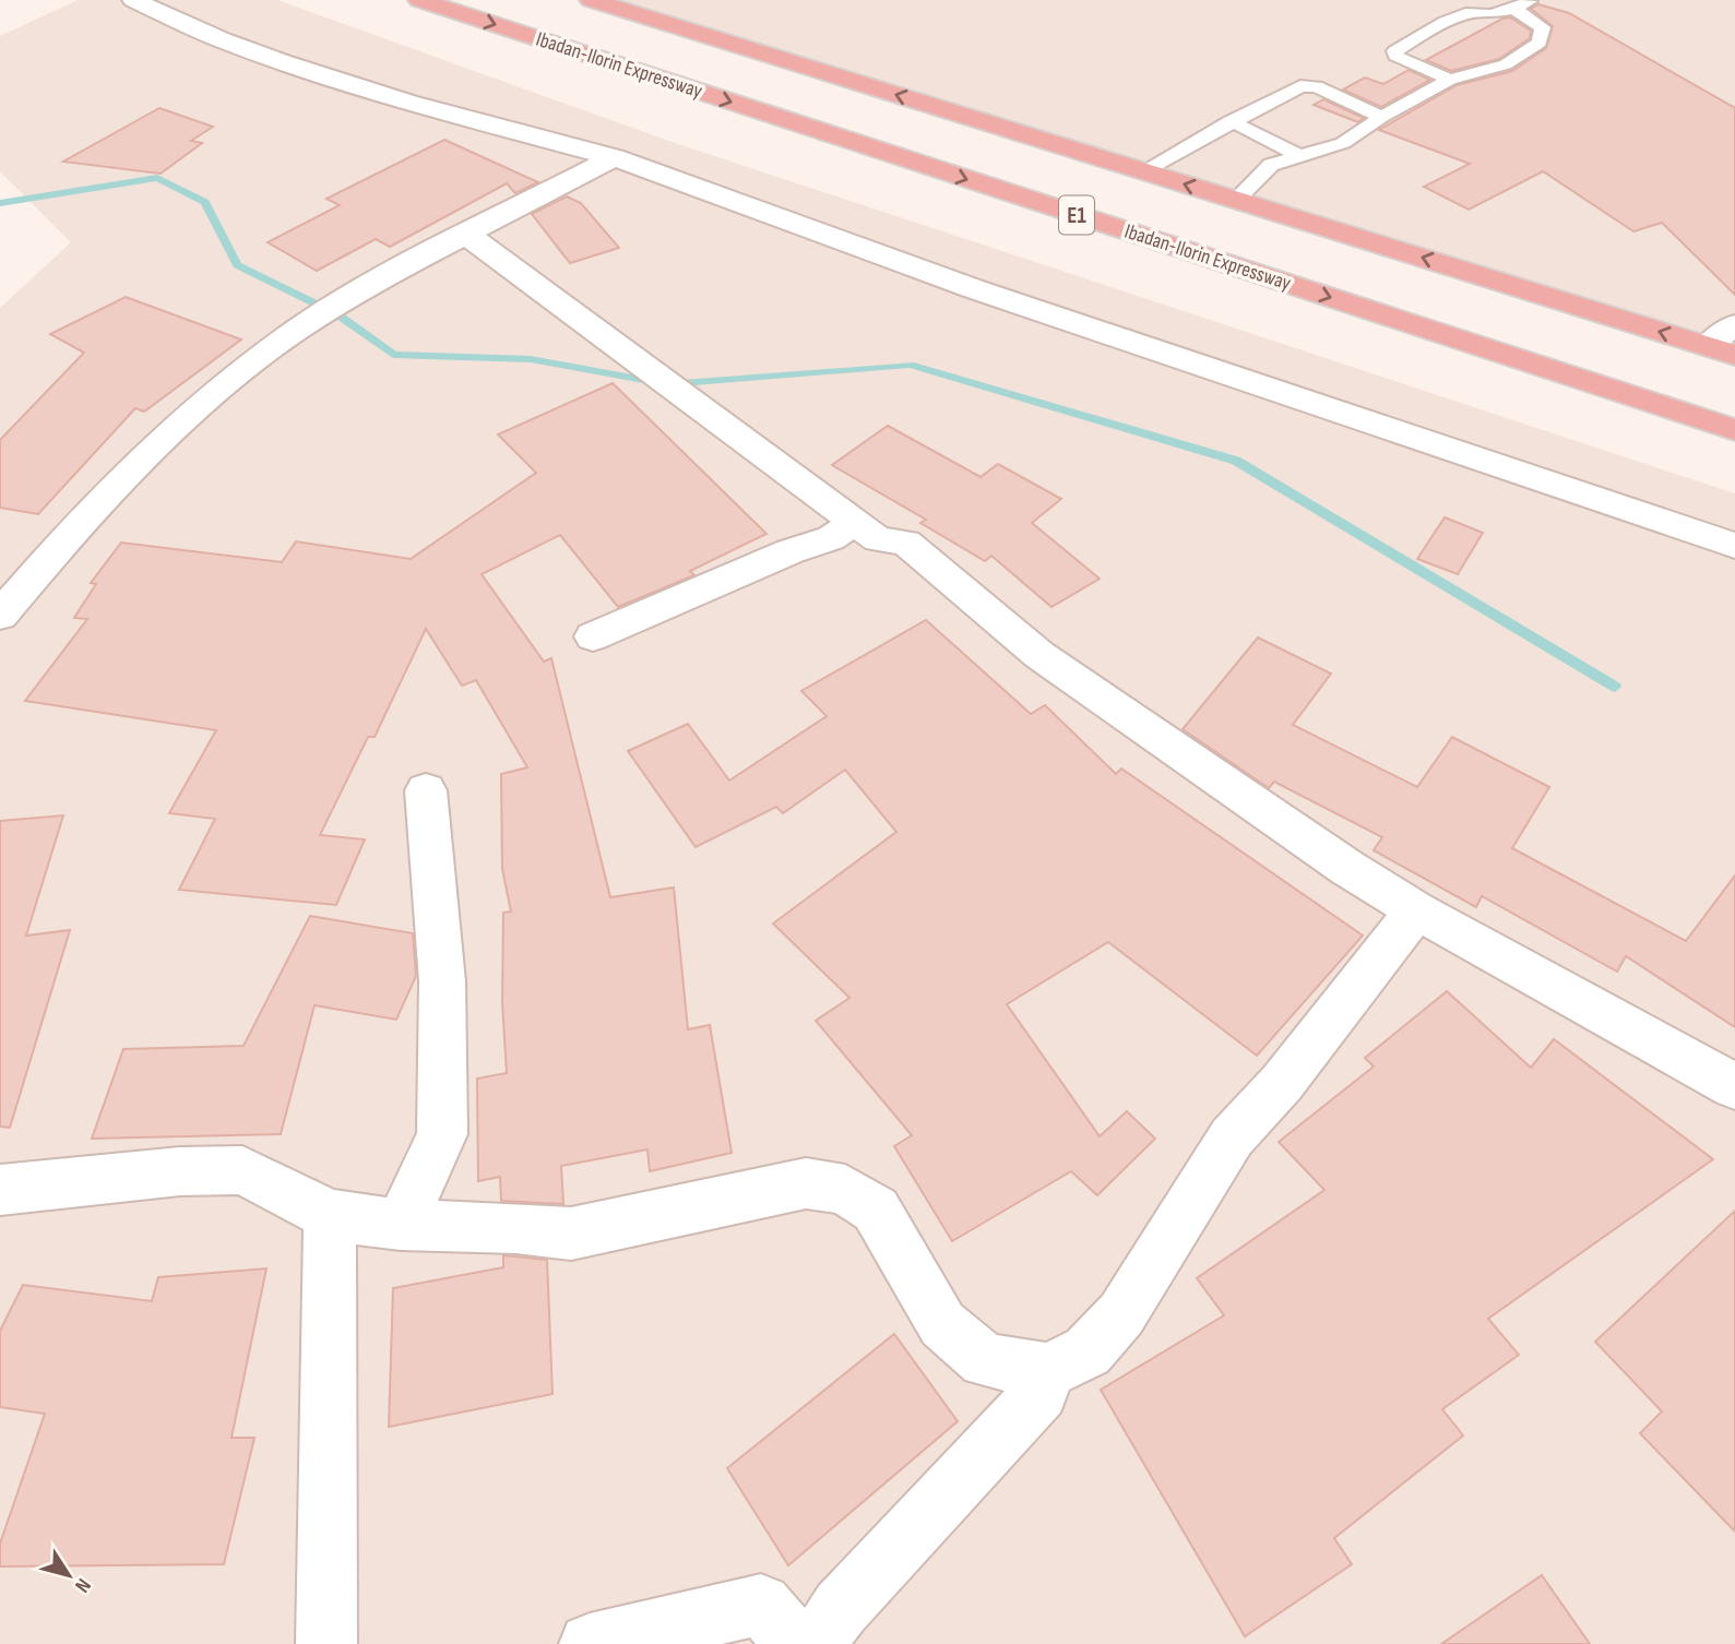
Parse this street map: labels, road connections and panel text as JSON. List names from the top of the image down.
{
  "streets": {
    "highway": ["Ibadan-Ilorin Expressway", "E1"]
  },
  "north": "bottom right"
}
